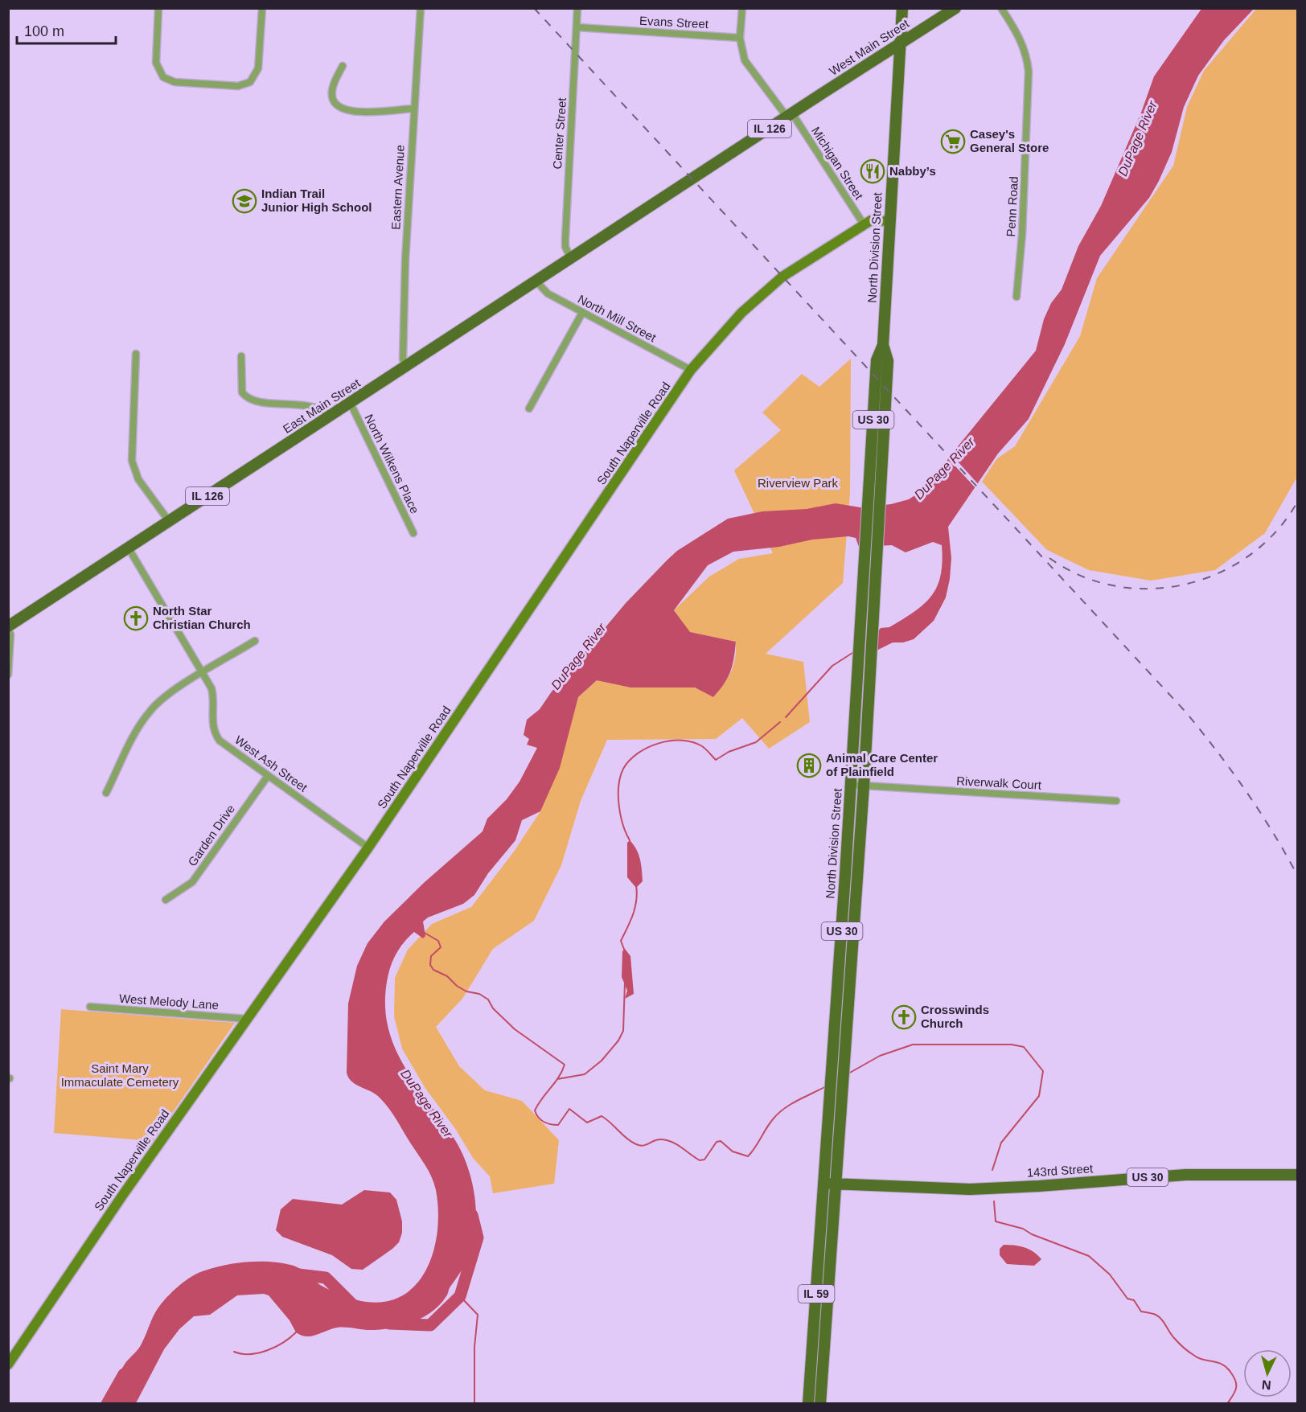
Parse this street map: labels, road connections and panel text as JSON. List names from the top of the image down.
{
  "streets": {
    "main road": [
      "West Main Street",
      "IL 126",
      "North Division Street",
      "East Main Street",
      "US 30",
      "South Naperville Road",
      "143rd Street",
      "IL 59"
    ],
    "street": [
      "Evans Street",
      "Center Street",
      "Michigan Street",
      "Eastern Avenue",
      "Penn Road",
      "North Mill Street",
      "North Wilkens Place",
      "West Ash Street",
      "Riverwalk Court",
      "Garden Drive",
      "West Melody Lane"
    ]
  },
  "crossings": [
    ["Evans Street", "Center Street"],
    ["Evans Street", "Michigan Street"],
    ["West Main Street", "Michigan Street"],
    ["West Main Street", "North Division Street"],
    ["West Main Street", "East Main Street"],
    ["Center Street", "East Main Street"],
    ["Michigan Street", "East Main Street"],
    ["Michigan Street", "South Naperville Road"],
    ["Eastern Avenue", "East Main Street"],
    ["North Division Street", "South Naperville Road"],
    ["North Division Street", "Riverwalk Court"],
    ["North Division Street", "143rd Street"],
    ["North Mill Street", "East Main Street"],
    ["North Mill Street", "South Naperville Road"],
    ["East Main Street", "North Wilkens Place"],
    ["East Main Street", "West Ash Street"],
    ["South Naperville Road", "West Ash Street"],
    ["South Naperville Road", "West Melody Lane"],
    ["West Ash Street", "Garden Drive"]
  ],
  "water": ["DuPage River"],
  "parks": ["Riverview Park", "Saint Mary Immaculate Cemetery"],
  "places": {
    "supermarket": ["Casey's General Store"],
    "restaurant": ["Nabby’s"],
    "school or university": ["Indian Trail Junior High School"],
    "church": ["North Star Christian Church", "Crosswinds Church"],
    "building": ["Animal Care Center of Plainfield"]
  },
  "scale_bar": "100 m",
  "north": "bottom"
}
